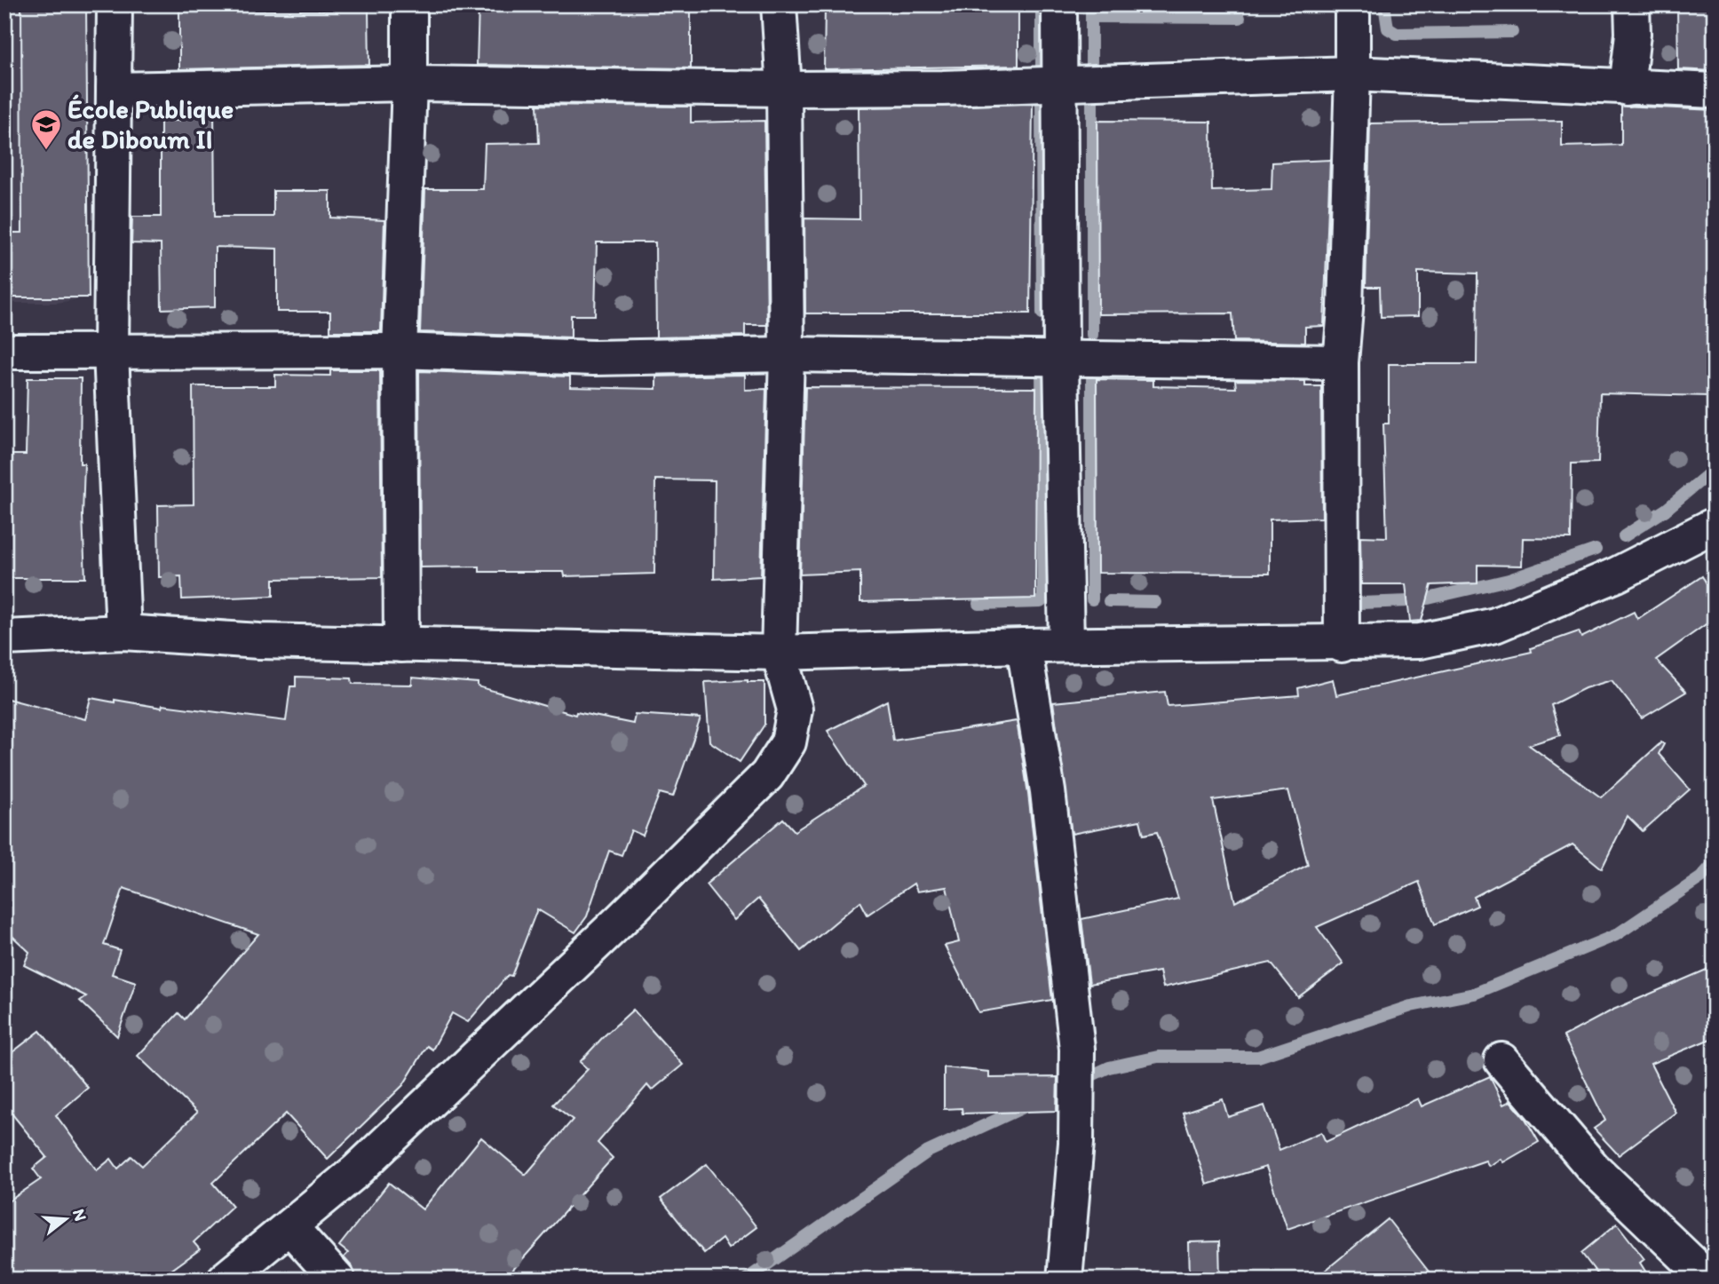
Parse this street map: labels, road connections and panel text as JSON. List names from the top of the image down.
{
  "places": {
    "school or university": ["École Publique de Diboum II"]
  },
  "north": "right"
}
